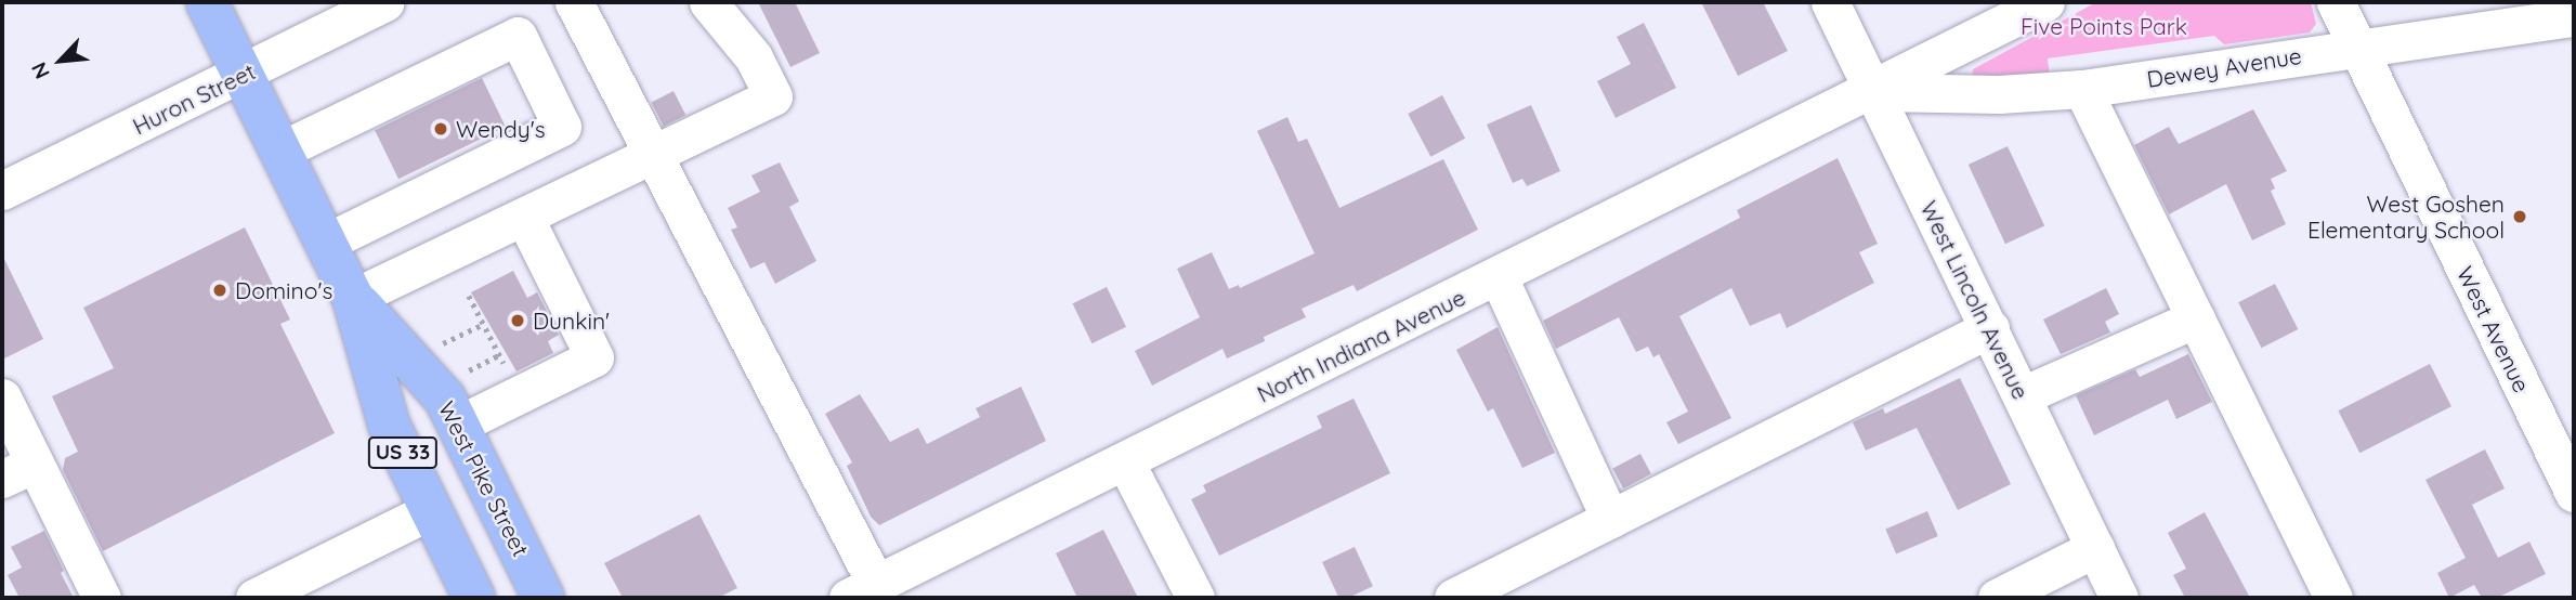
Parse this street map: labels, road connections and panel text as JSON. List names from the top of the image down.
{
  "streets": {
    "highway": ["US 33", "West Pike Street"],
    "street": [
      "Dewey Avenue",
      "Huron Street",
      "West Lincoln Avenue",
      "West Avenue",
      "North Indiana Avenue"
    ]
  },
  "crossings": [
    ["Dewey Avenue", "West Lincoln Avenue"],
    ["Dewey Avenue", "West Avenue"],
    ["Dewey Avenue", "North Indiana Avenue"],
    ["Huron Street", "West Pike Street"],
    ["West Lincoln Avenue", "North Indiana Avenue"]
  ],
  "parks": ["Five Points Park"],
  "places": [
    "Wendy's",
    "West Goshen Elementary School",
    "Domino's",
    "Dunkin'"
  ],
  "north": "bottom left"
}
